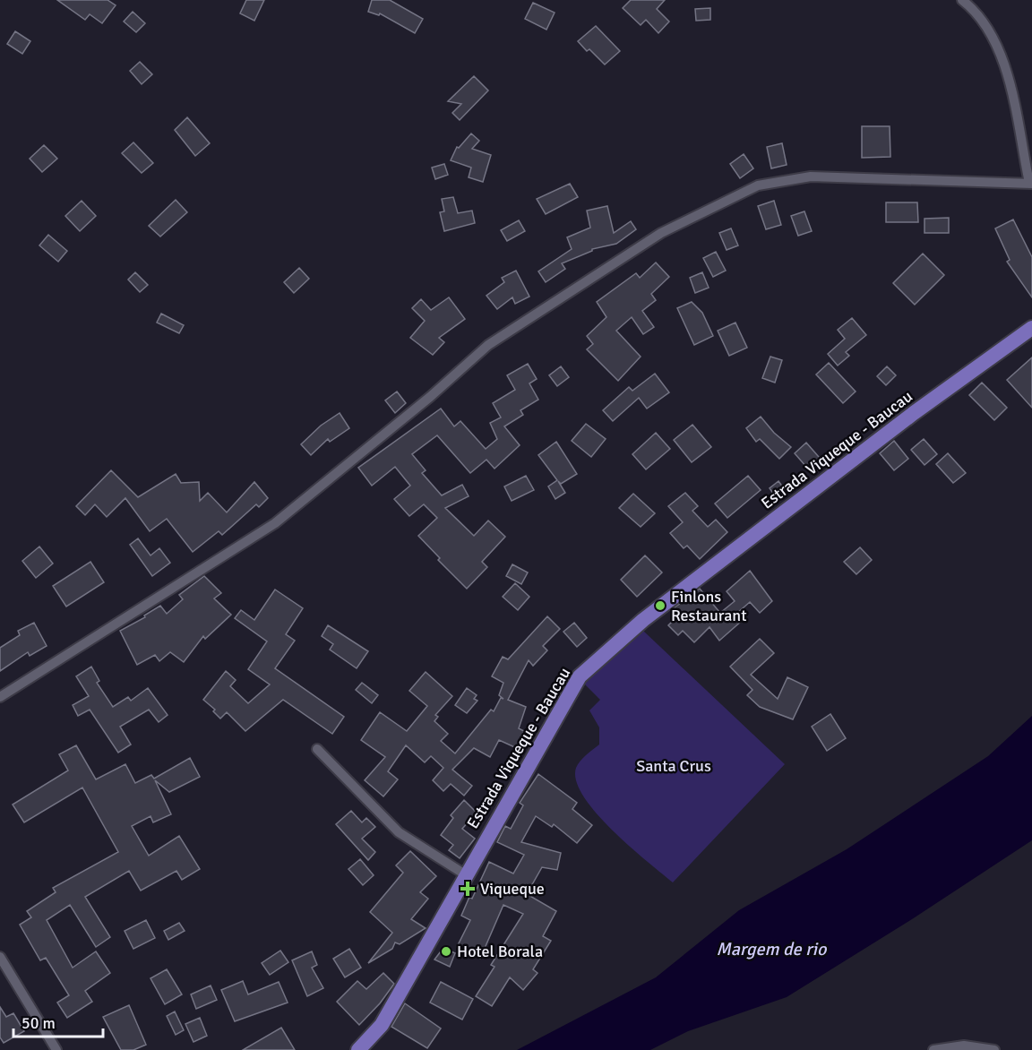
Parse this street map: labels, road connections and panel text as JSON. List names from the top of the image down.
{
  "streets": {
    "main road": ["Estrada Viqueque - Baucau"]
  },
  "water": ["Margem de rio"],
  "parks": ["Santa Crus"],
  "places": {
    "other": ["Finlons Restaurant", "Hotel Borala"],
    "health": ["Viqueque"]
  },
  "scale_bar": "50 m"
}
